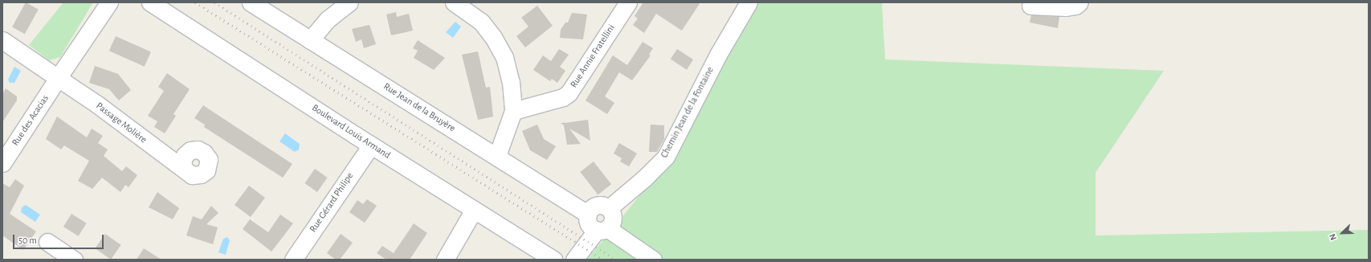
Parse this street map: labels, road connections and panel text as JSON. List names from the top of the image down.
{
  "streets": {
    "street": [
      "Rue Annie Fratellini",
      "Rue Jean de la Bruyère",
      "Chemin Jean de la Fontaine",
      "Rue des Acacias",
      "Passage Molière",
      "Boulevard Louis Armand",
      "Rue Gérard Philipe"
    ]
  },
  "crossings": [
    ["Rue Jean de la Bruyère", "Chemin Jean de la Fontaine"],
    ["Rue des Acacias", "Passage Molière"],
    ["Boulevard Louis Armand", "Rue Gérard Philipe"]
  ],
  "scale_bar": "50 m",
  "north": "bottom left"
}
